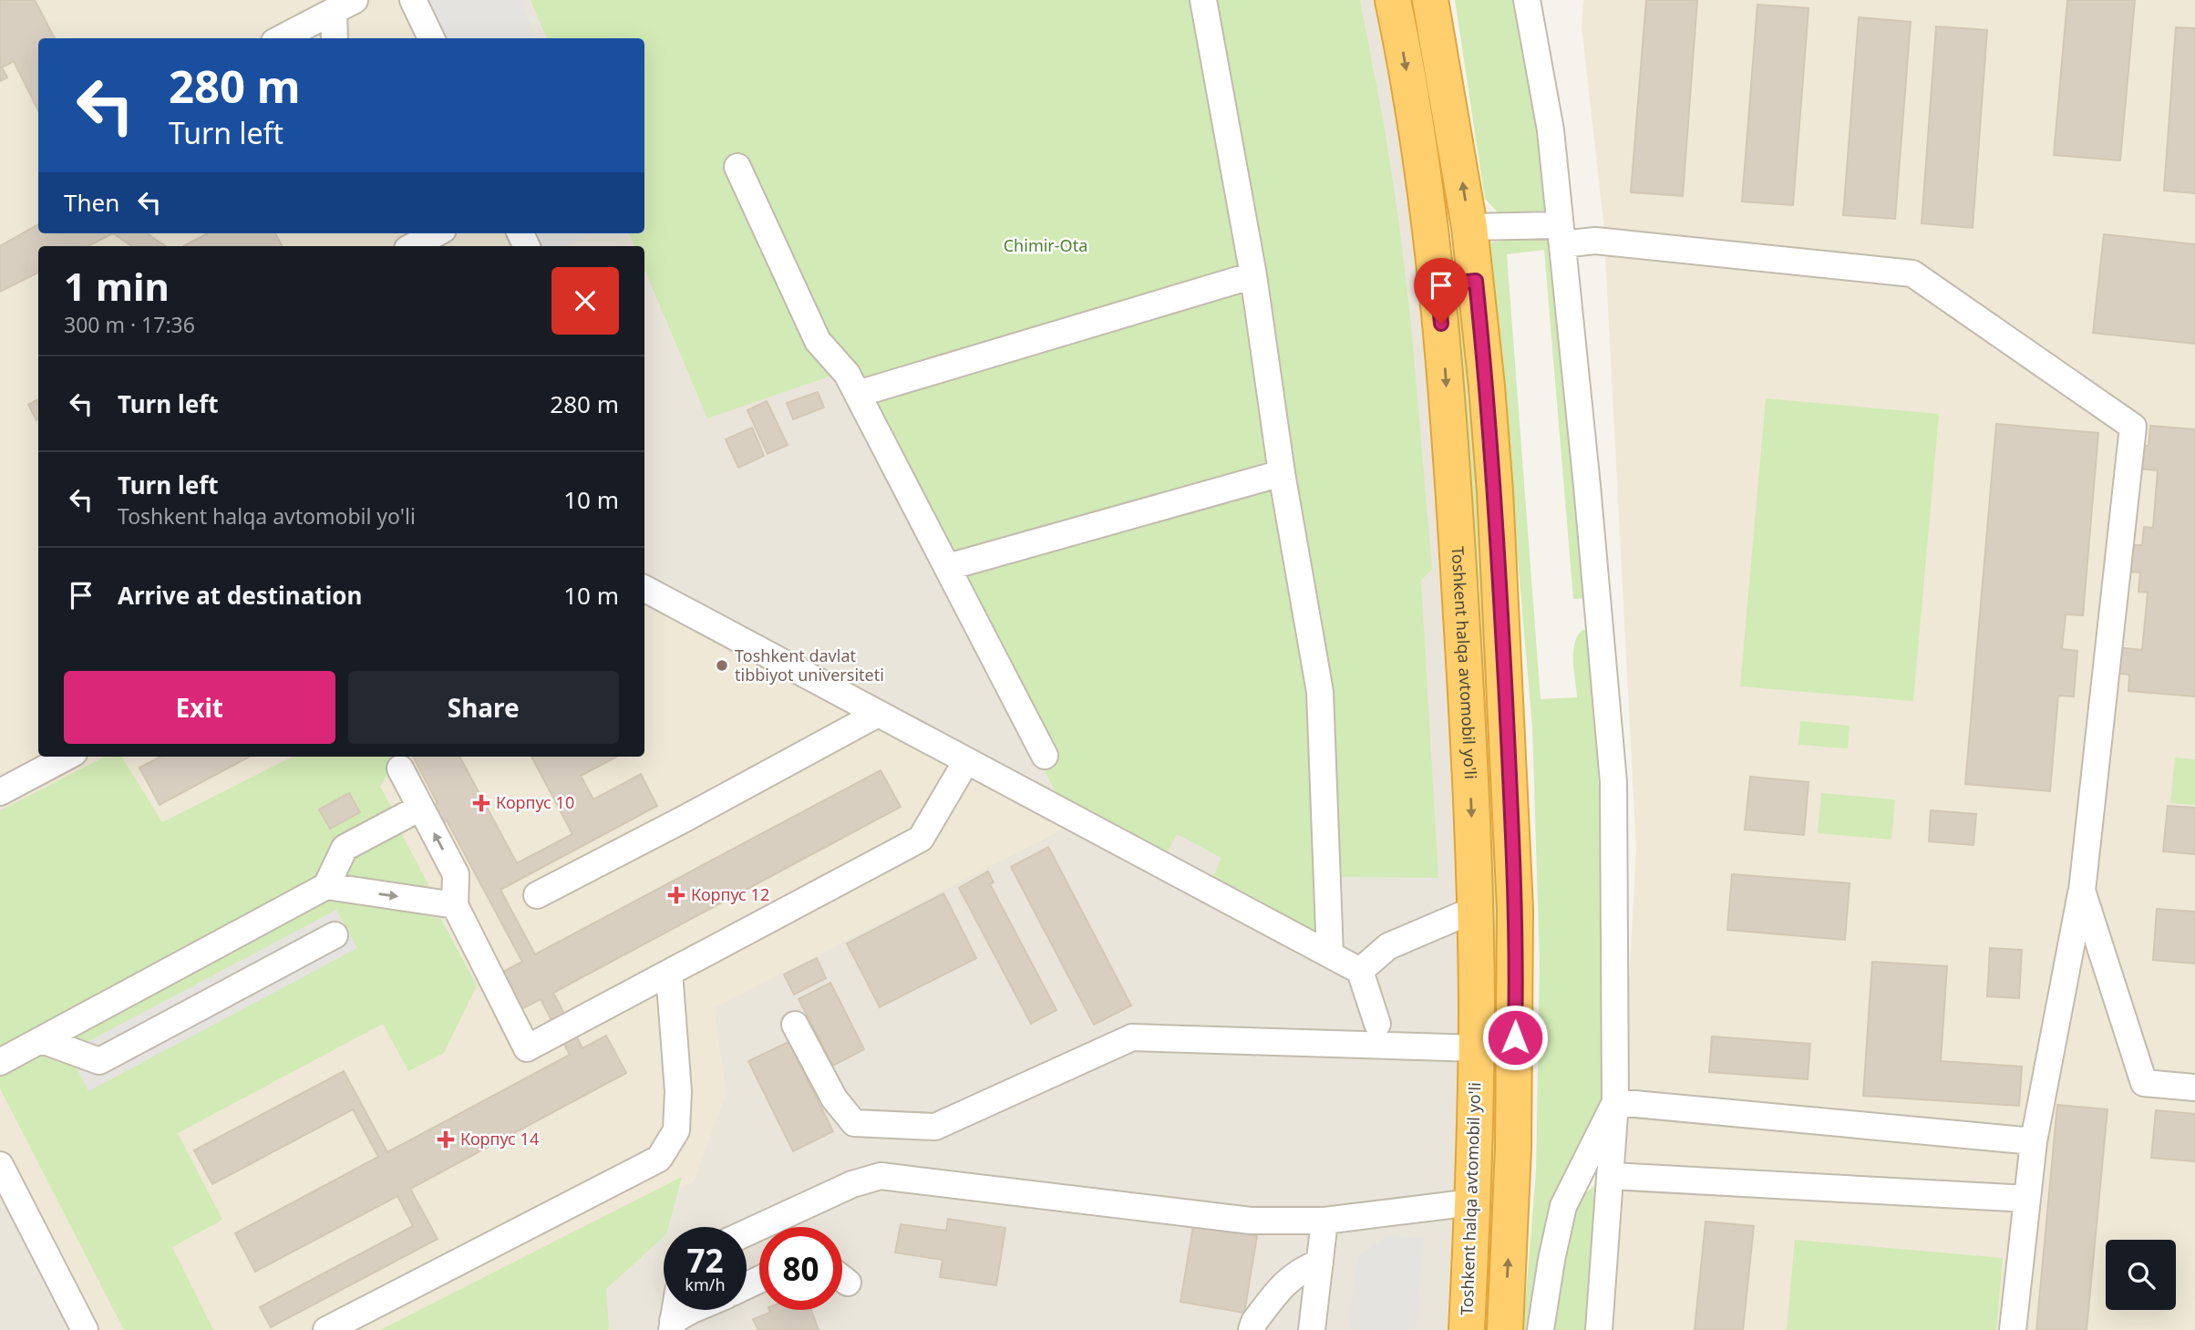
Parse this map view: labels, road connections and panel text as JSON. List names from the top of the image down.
{
  "streets": {
    "highway": ["Toshkent halqa avtomobil yo'li"]
  },
  "parks": ["Chimir-Ota"],
  "places": {
    "other": ["Toshkent davlat tibbiyot universiteti"],
    "health": ["Корпус 10", "Корпус 12", "Корпус 14"]
  },
  "page": {
    "turn": ["280 m", "Turn left"],
    "then": "Then",
    "heading": ["1 min", "300 m · 17:36"],
    "list": [
      {
        "name": "Turn left",
        "value": "280 m"
      },
      {
        "name": "Turn left",
        "note": "Toshkent halqa avtomobil yo'li",
        "value": "10 m"
      },
      {
        "name": "Arrive at destination",
        "value": "10 m"
      }
    ],
    "buttons": ["Exit", "Share"],
    "speed": "72 km/h",
    "limit": "80"
  }
}
